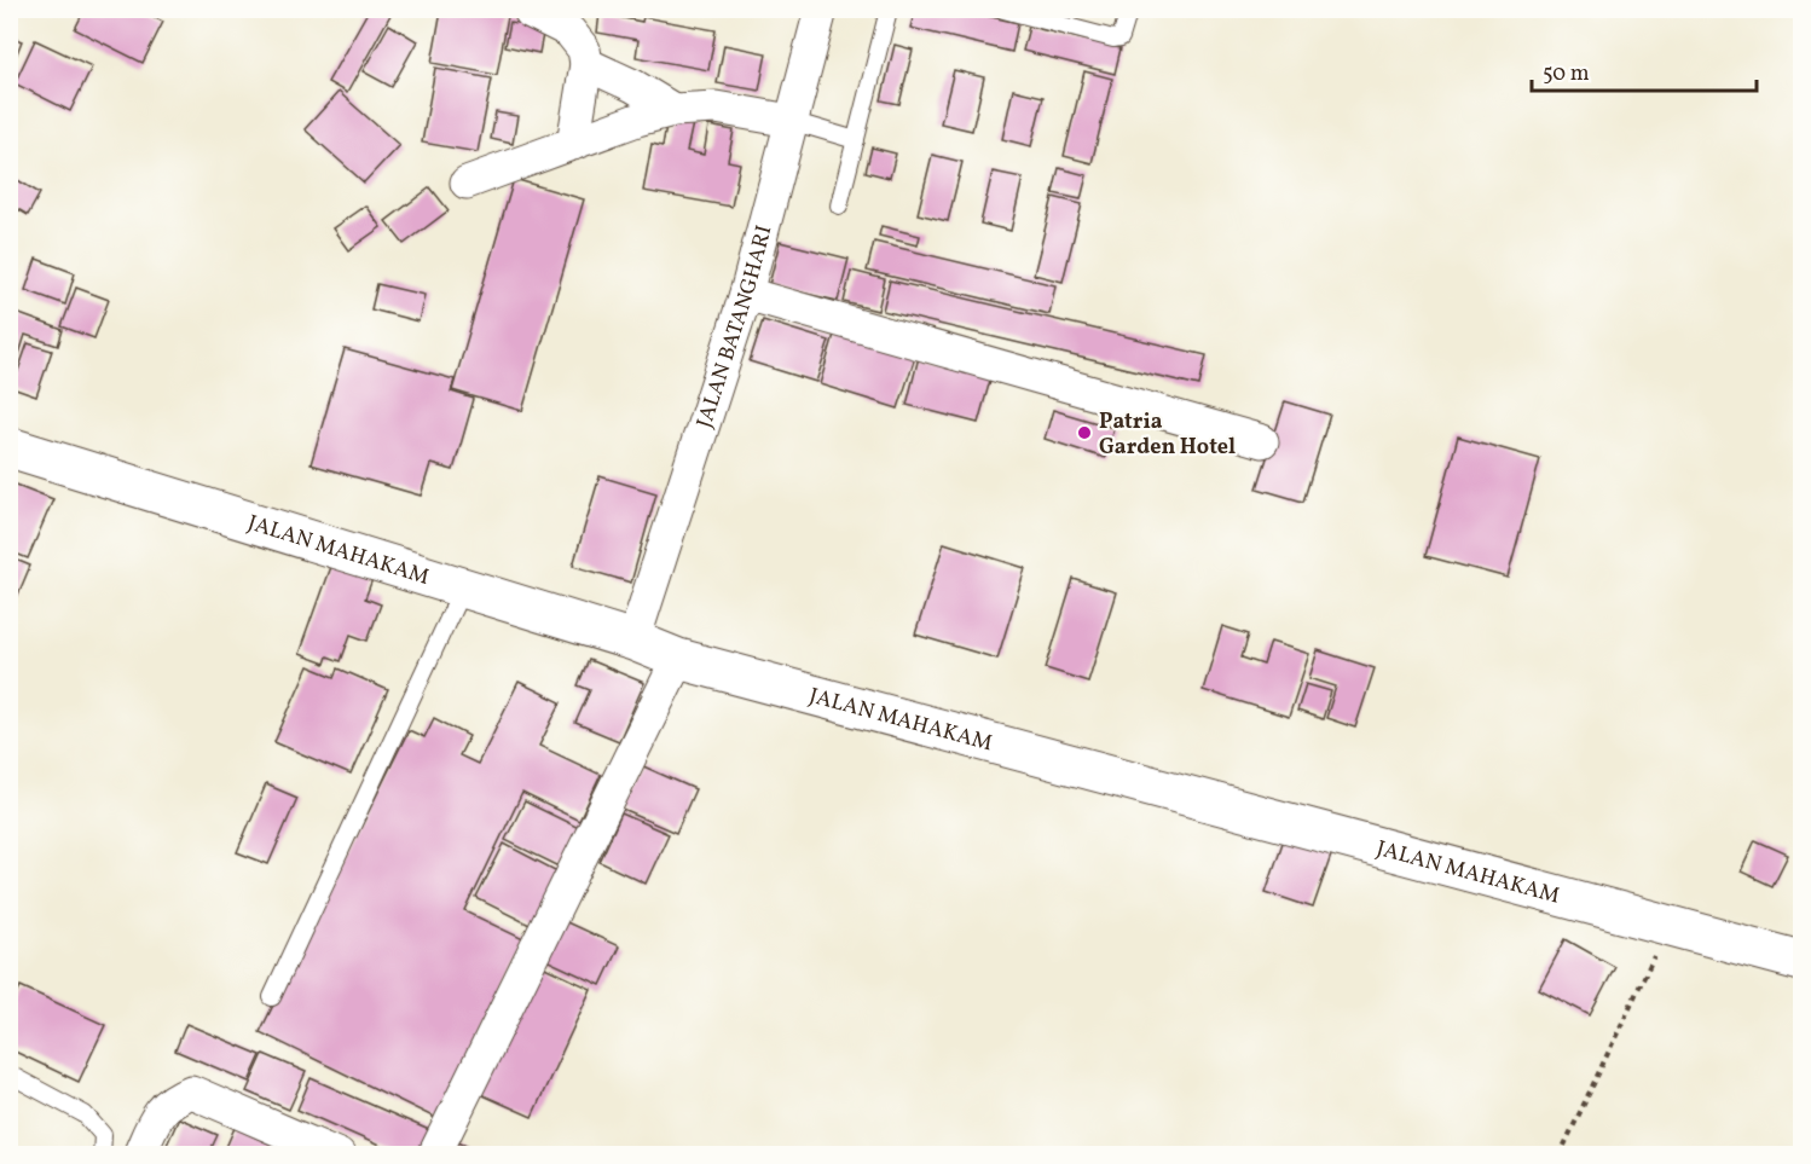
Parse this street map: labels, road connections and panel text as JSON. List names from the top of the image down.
{
  "streets": {
    "main road": ["JALAN MAHAKAM"],
    "street": ["JALAN BATANGHARI"]
  },
  "crossings": [
    ["JALAN BATANGHARI", "JALAN MAHAKAM"]
  ],
  "places": ["Patria Garden Hotel"],
  "scale_bar": "50 m"
}
